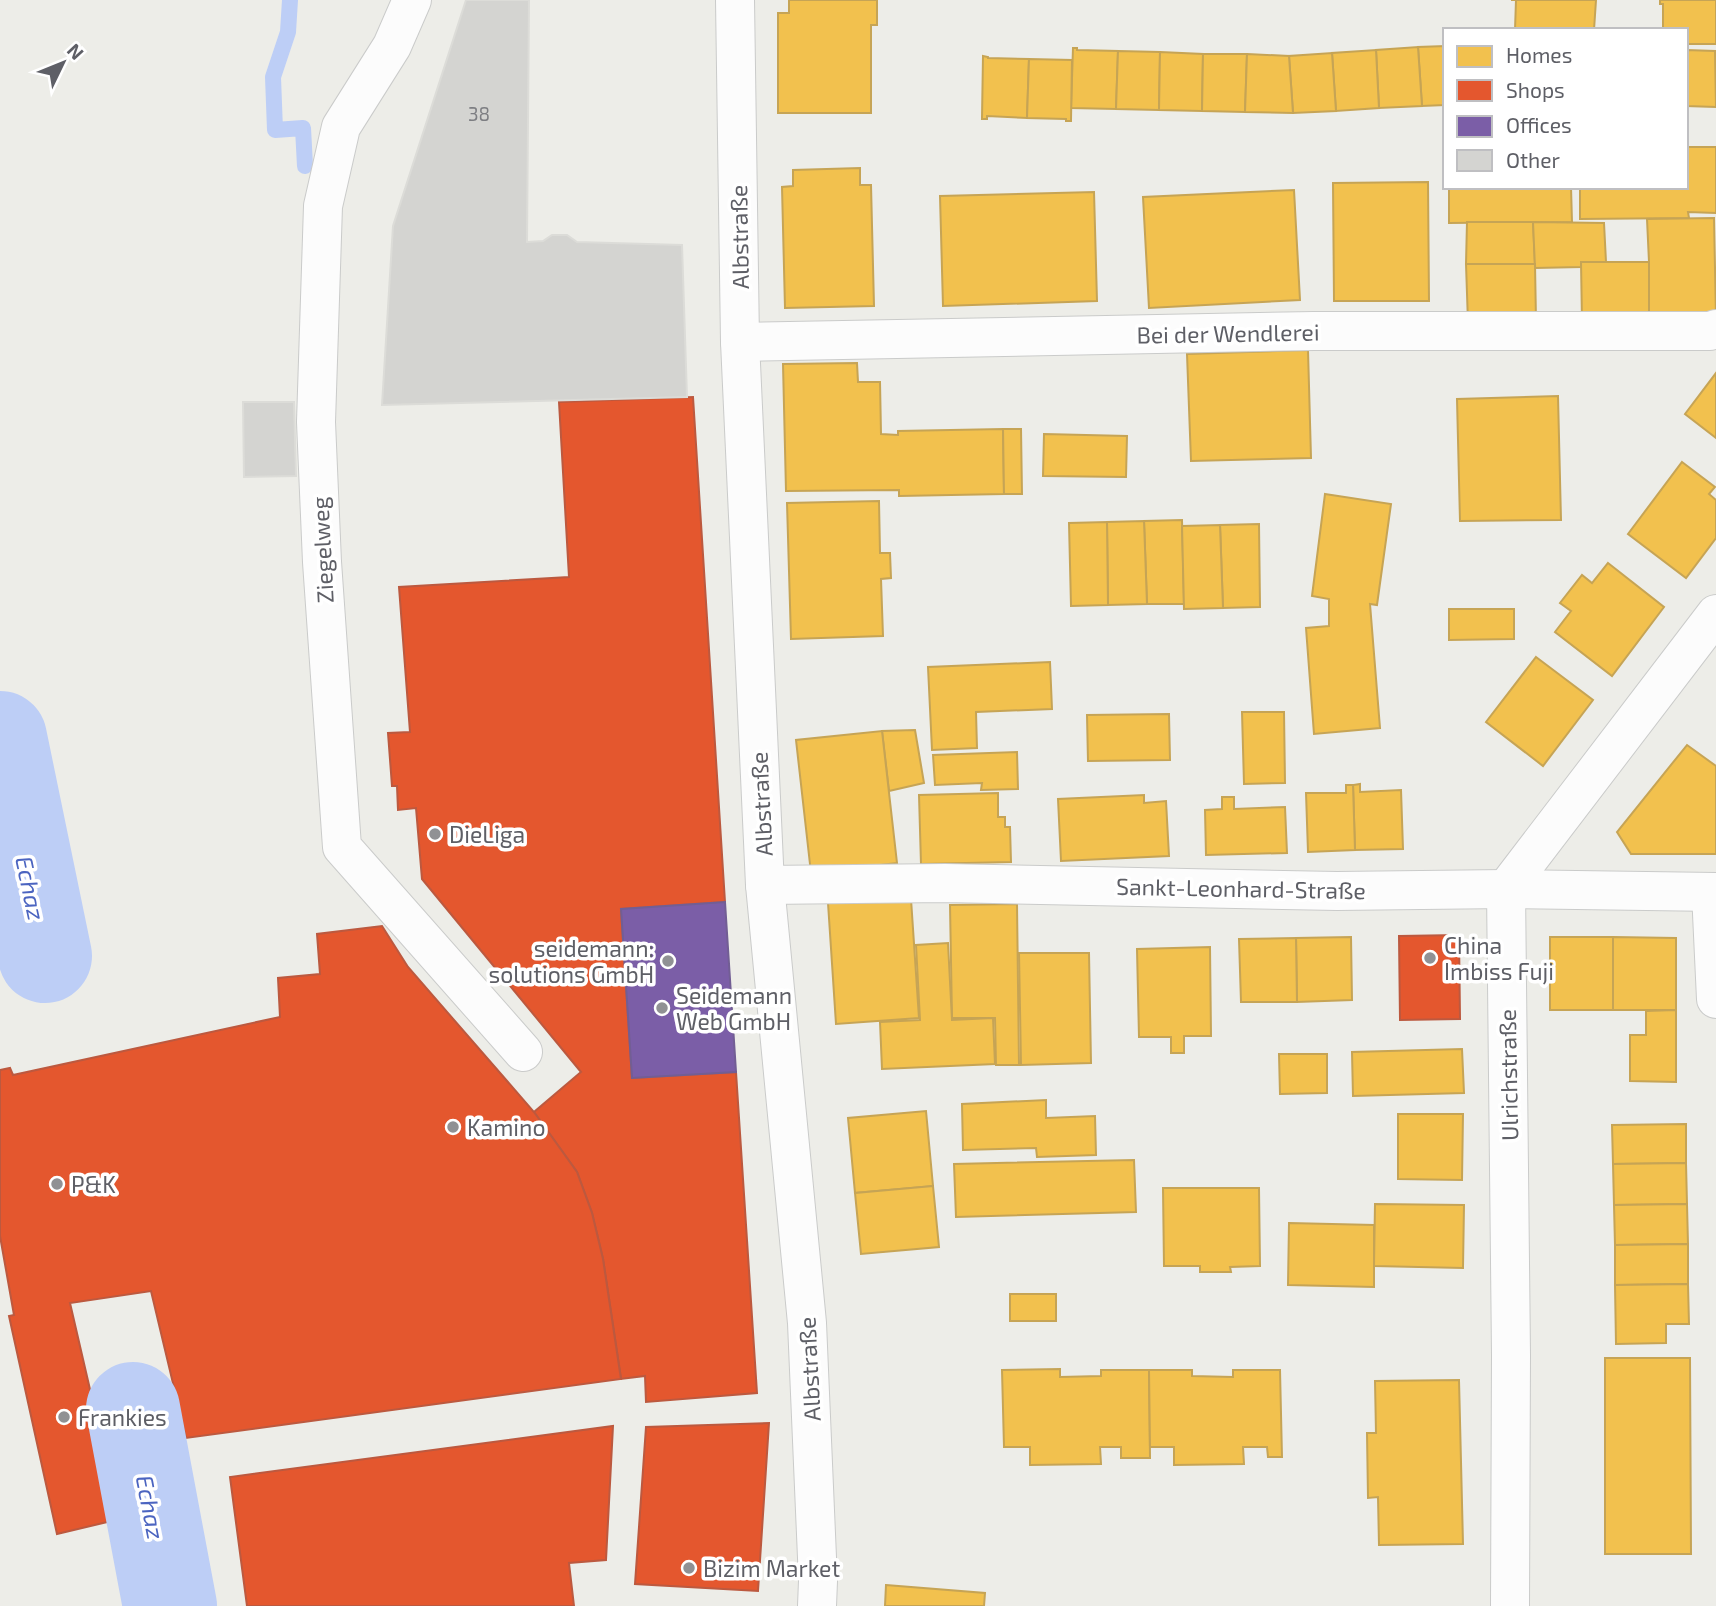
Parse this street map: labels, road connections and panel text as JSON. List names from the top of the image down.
{
  "streets": {
    "street": [
      "Albstraße",
      "Bei der Wendlerei",
      "Ziegelweg",
      "Sankt-Leonhard-Straße",
      "Ulrichstraße"
    ]
  },
  "crossings": [
    ["Albstraße", "Bei der Wendlerei"],
    ["Albstraße", "Sankt-Leonhard-Straße"],
    ["Sankt-Leonhard-Straße", "Ulrichstraße"]
  ],
  "water": ["Echaz"],
  "places": [
    "DieLiga",
    "China Imbiss Fuji",
    "seidemann: solutions GmbH",
    "Seidemann Web GmbH",
    "Kamino",
    "P&K",
    "Frankies",
    "Bizim Market"
  ],
  "house_numbers": ["38"],
  "legend": [
    "Homes",
    "Shops",
    "Offices",
    "Other"
  ],
  "north": "top right"
}
